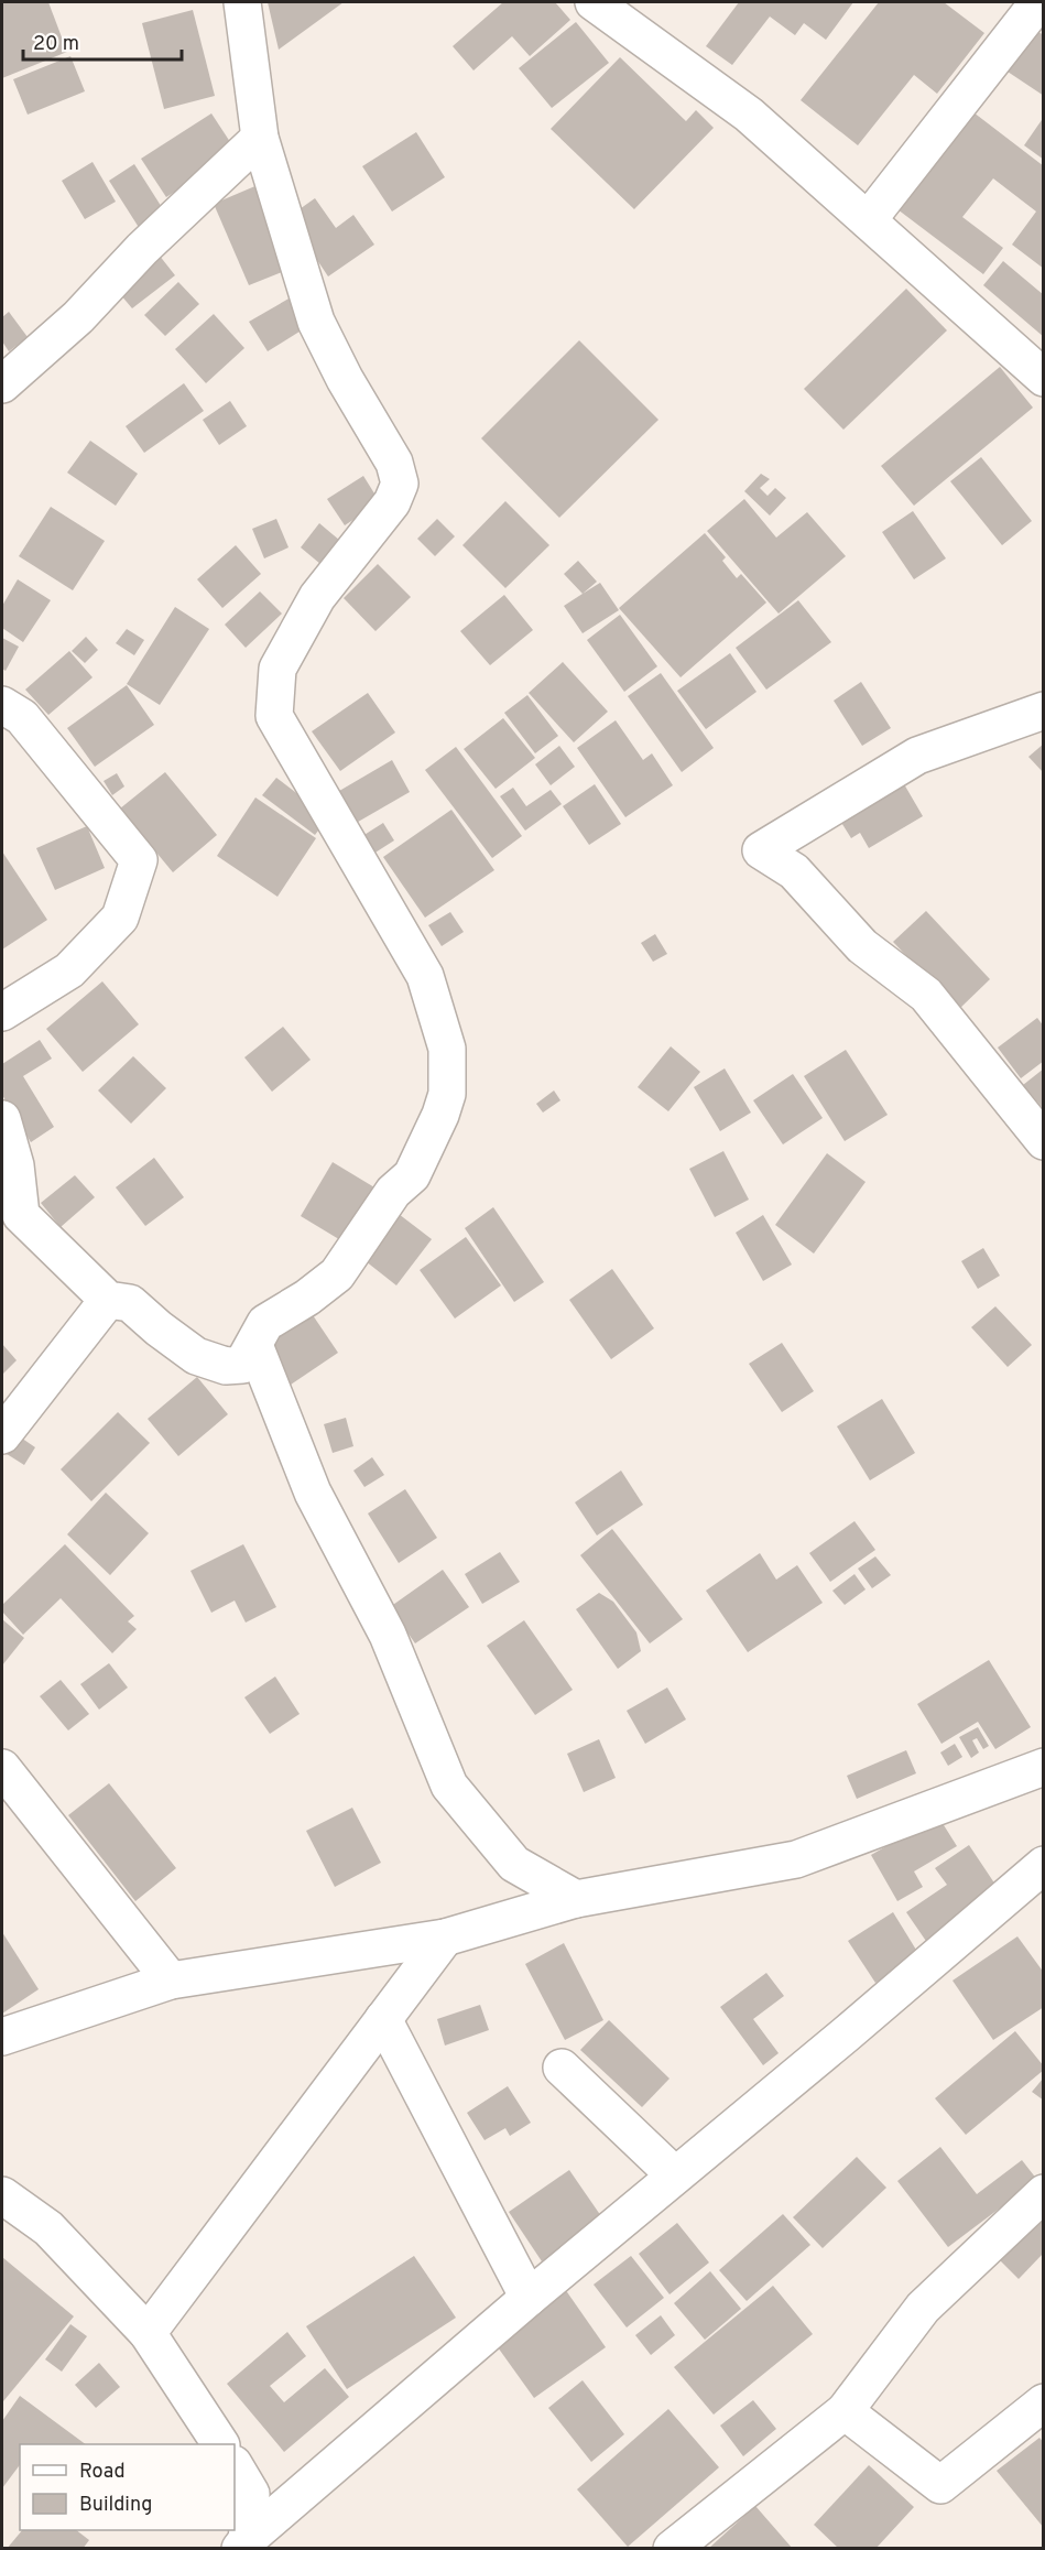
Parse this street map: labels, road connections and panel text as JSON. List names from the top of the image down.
{
  "legend": ["Road", "Building"],
  "scale_bar": "20 m"
}
